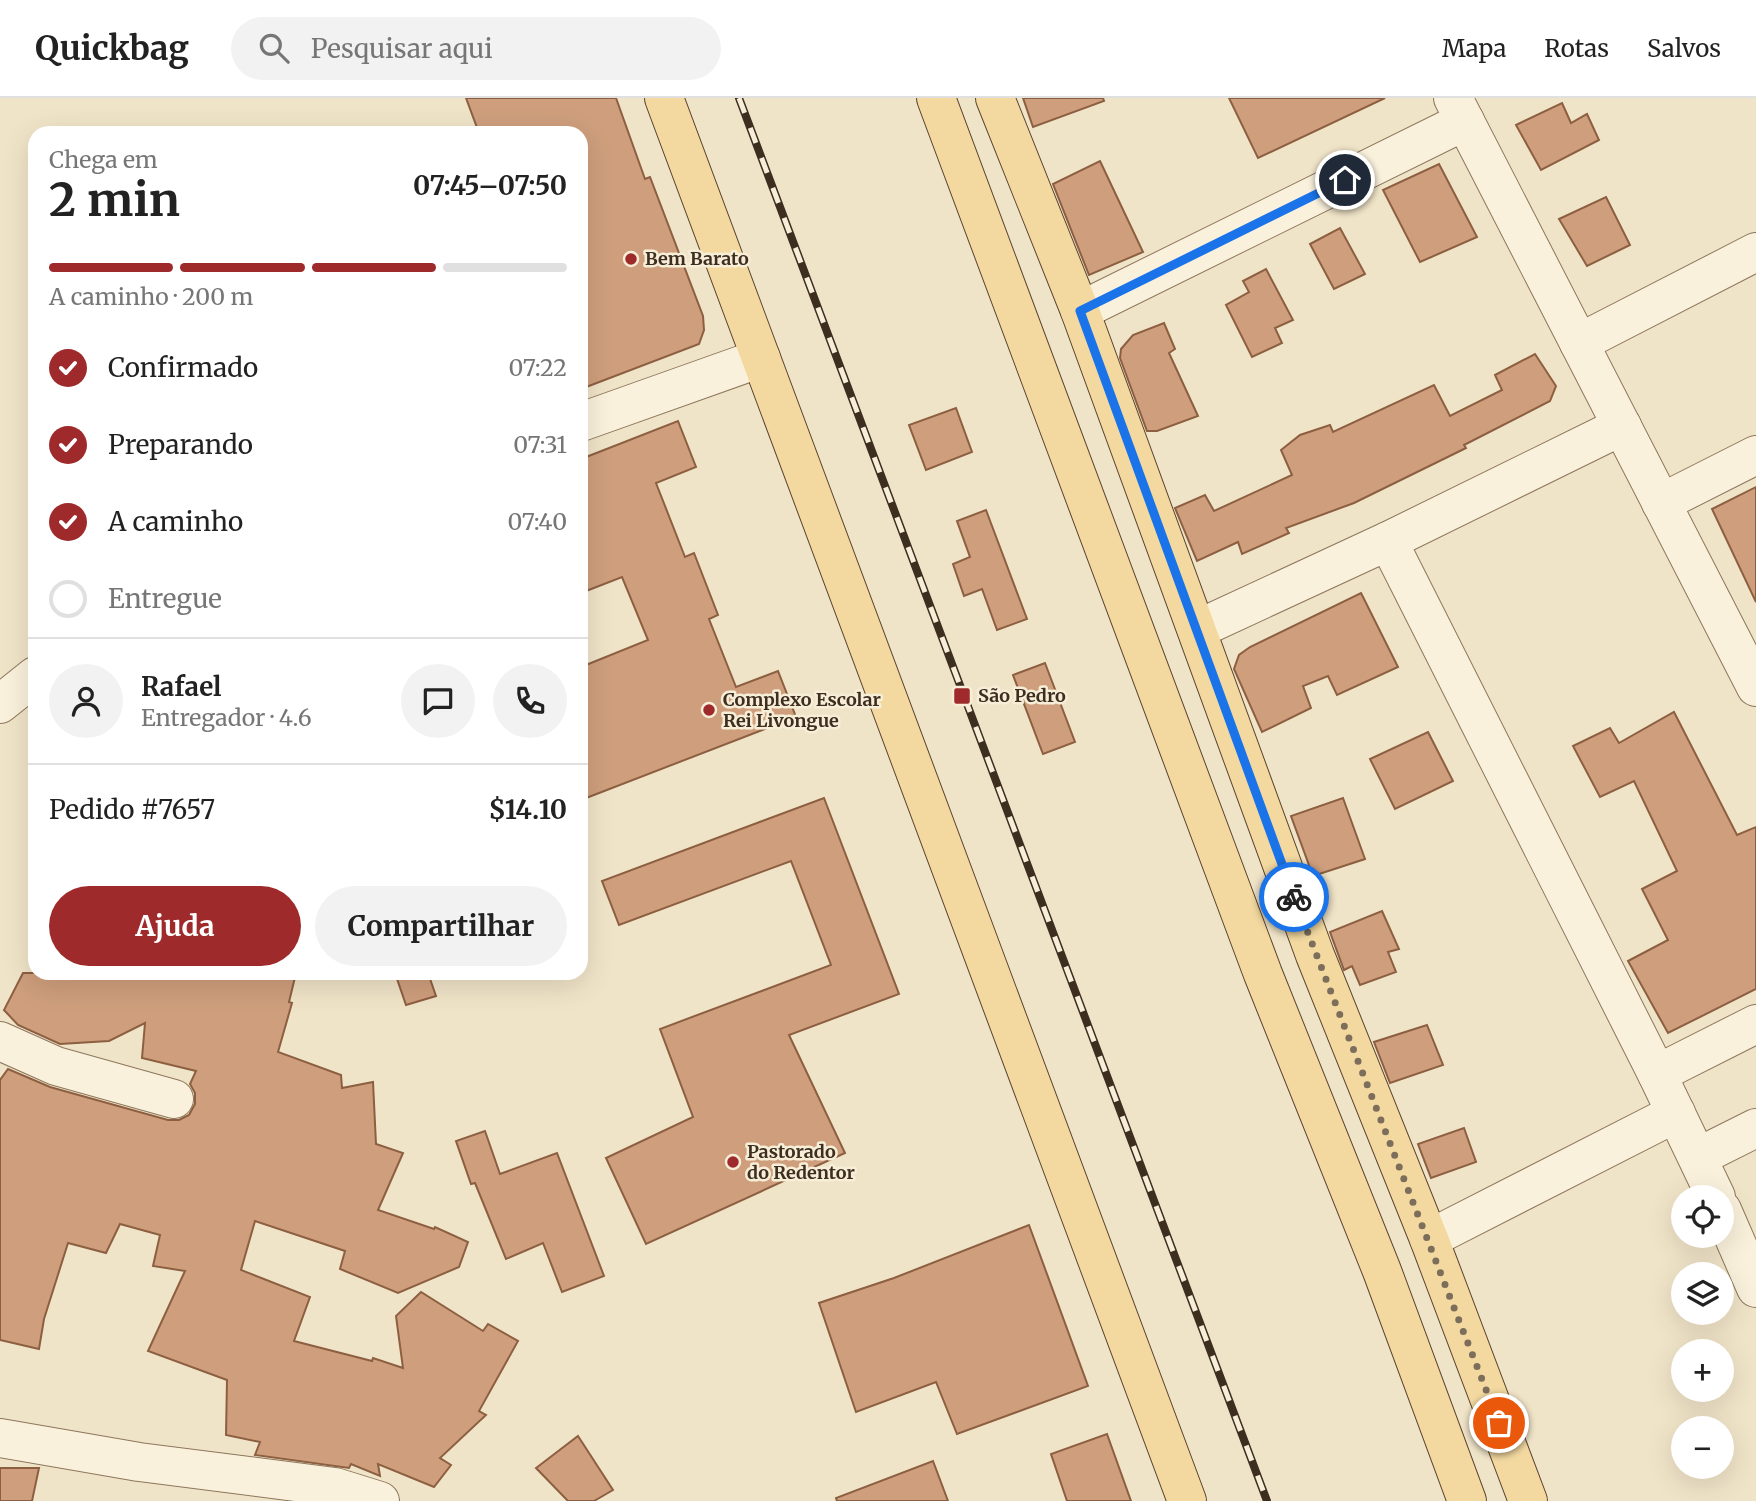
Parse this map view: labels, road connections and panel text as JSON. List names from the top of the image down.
{
  "places": {
    "other": ["Bem Barato", "Complexo Escolar Rei Livongue", "Pastorado do Redentor"],
    "transit": ["São Pedro"]
  },
  "page": {
    "header": "Quickbag",
    "search": "Pesquisar aqui",
    "nav": ["Mapa", "Rotas", "Salvos"],
    "heading": ["2 min", "Chega em", "07:45–07:50"],
    "panel": [
      "Rafael",
      "Entregador · 4.6",
      "Pedido #7657",
      "$14.10"
    ],
    "bar": "A caminho · 200 m",
    "list": [
      ["Confirmado", "07:22"],
      ["Preparando", "07:31"],
      ["A caminho", "07:40"],
      "Entregue"
    ],
    "buttons": ["Ajuda", "Compartilhar"],
    "map_buttons": ["+", "−"]
  }
}
